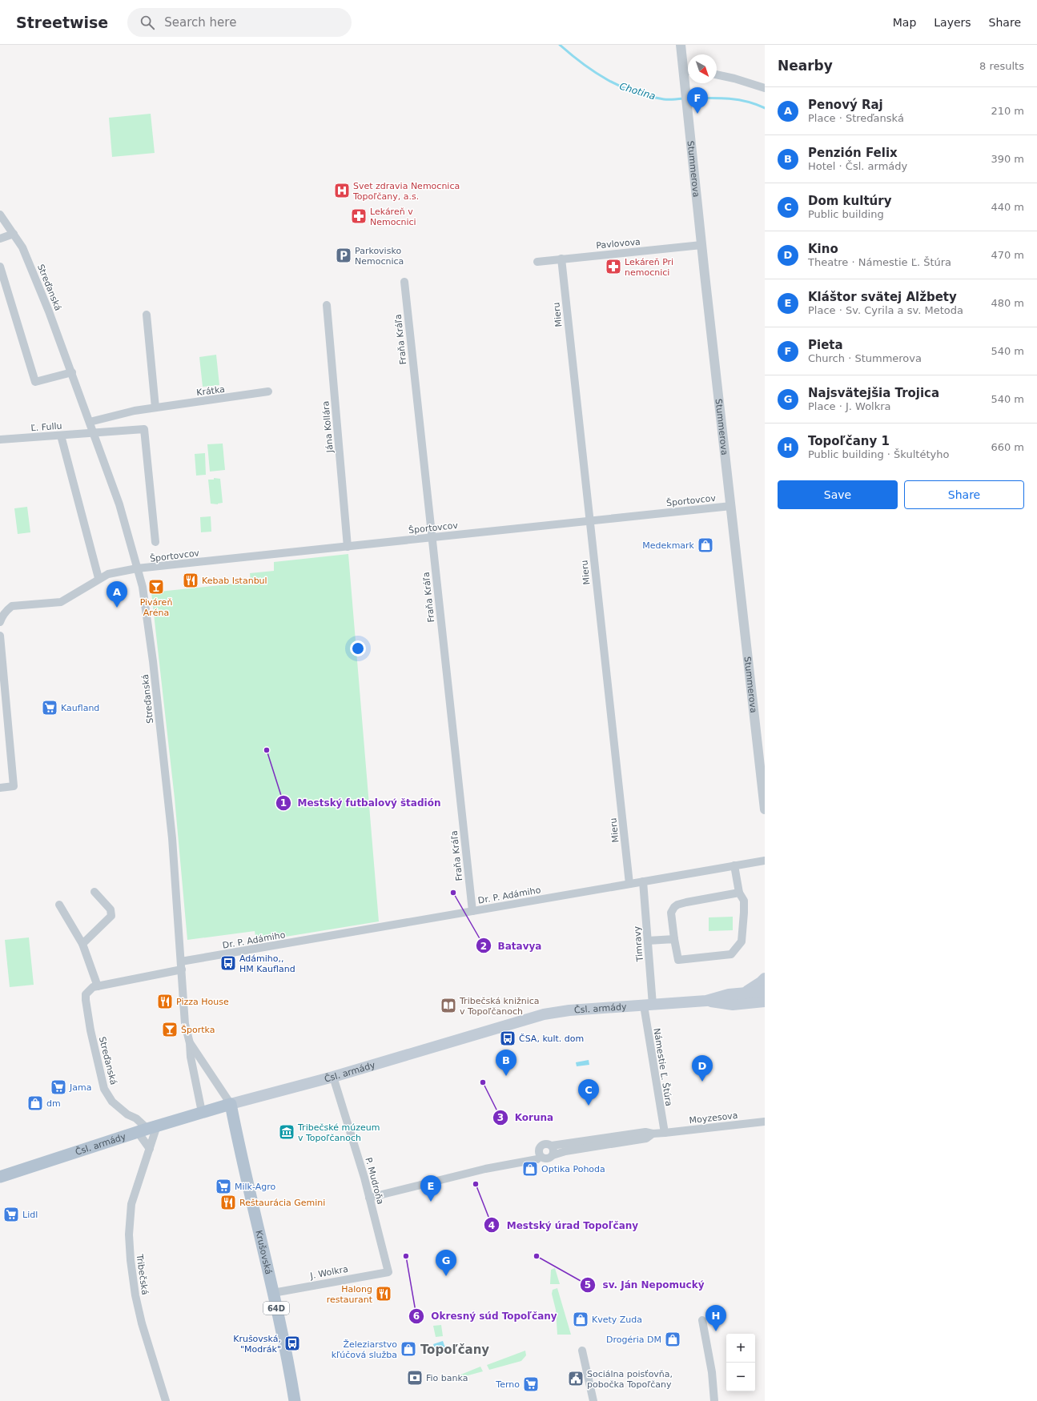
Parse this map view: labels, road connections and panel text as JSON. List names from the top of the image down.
{
  "streets": {
    "main road": ["Čsl. armády", "Krušovská", "64D"],
    "street": [
      "Stummerova",
      "Pavlovova",
      "Streďanská",
      "Mieru",
      "Fraňa Kráľa",
      "Krátka",
      "Ľ. Fullu",
      "Jána Kollára",
      "Športovcov",
      "Dr. P. Adámiho",
      "Timravy",
      "Námestie Ľ. Štúra",
      "Moyzesova",
      "P. Mudroňa",
      "J. Wolkra",
      "Tribečská"
    ]
  },
  "crossings": [
    ["Stummerova", "Pavlovova"],
    ["Stummerova", "Športovcov"],
    ["Pavlovova", "Mieru"],
    ["Streďanská", "Krátka"],
    ["Streďanská", "Ľ. Fullu"],
    ["Streďanská", "Športovcov"],
    ["Streďanská", "Dr. P. Adámiho"],
    ["Streďanská", "Čsl. armády"],
    ["Streďanská", "Krušovská"],
    ["Streďanská", "Tribečská"],
    ["Mieru", "Športovcov"],
    ["Mieru", "Dr. P. Adámiho"],
    ["Fraňa Kráľa", "Športovcov"],
    ["Fraňa Kráľa", "Dr. P. Adámiho"],
    ["Jána Kollára", "Športovcov"],
    ["Dr. P. Adámiho", "Timravy"],
    ["Timravy", "Čsl. armády"],
    ["Timravy", "Námestie Ľ. Štúra"],
    ["Čsl. armády", "Námestie Ľ. Štúra"],
    ["Čsl. armády", "P. Mudroňa"],
    ["Čsl. armády", "Krušovská"],
    ["Čsl. armády", "Tribečská"],
    ["Námestie Ľ. Štúra", "Moyzesova"],
    ["P. Mudroňa", "J. Wolkra"],
    ["Krušovská", "J. Wolkra"]
  ],
  "districts": ["Topoľčany"],
  "water": ["Chotina"],
  "places": {
    "hospital": ["Svet zdravia Nemocnica Topoľčany, a.s."],
    "pharmacy": ["Lekáreň v Nemocnici", "Lekáreň Pri nemocnici"],
    "parking": ["Parkovisko Nemocnica"],
    "shop": [
      "Medekmark",
      "dm",
      "Optika Pohoda",
      "Kvety Zuda",
      "Drogéria DM",
      "Železiarstvo kľúčová služba"
    ],
    "restaurant": [
      "Kebab Istanbul",
      "Pizza House",
      "Reštaurácia Gemini",
      "Halong restaurant"
    ],
    "bar": ["Piváreň Aréna", "Športka"],
    "supermarket": [
      "Kaufland",
      "Jama",
      "Milk-Agro",
      "Lidl",
      "Terno"
    ],
    "other": [
      "Mestský futbalový štadión",
      "Batavya",
      "Koruna",
      "Mestský úrad Topoľčany",
      "Okresný súd Topoľčany",
      "sv. Ján Nepomucký"
    ],
    "bus stop": ["Adámiho,, HM Kaufland", "ČSA, kult. dom", "Krušovská, \"Modrák\""],
    "library": ["Tribečská knižnica v Topoľčanoch"],
    "museum": ["Tribečské múzeum v Topoľčanoch"],
    "bank": ["Fio banka"],
    "public building": ["Sociálna poisťovňa, pobočka Topoľčany"]
  },
  "north": "bottom right",
  "page": {
    "header": "Streetwise",
    "search": "Search here",
    "nav": ["Map", "Layers", "Share"],
    "heading": ["Nearby", "8 results"],
    "list": [
      {
        "mark": "A",
        "name": "Penový Raj",
        "note": "Place · Streďanská",
        "value": "210 m"
      },
      {
        "mark": "B",
        "name": "Penzión Felix",
        "note": "Hotel · Čsl. armády",
        "value": "390 m"
      },
      {
        "mark": "C",
        "name": "Dom kultúry",
        "note": "Public building",
        "value": "440 m"
      },
      {
        "mark": "D",
        "name": "Kino",
        "note": "Theatre · Námestie Ľ. Štúra",
        "value": "470 m"
      },
      {
        "mark": "E",
        "name": "Kláštor svätej Alžbety",
        "note": "Place · Sv. Cyrila a sv. Metoda",
        "value": "480 m"
      },
      {
        "mark": "F",
        "name": "Pieta",
        "note": "Church · Stummerova",
        "value": "540 m"
      },
      {
        "mark": "G",
        "name": "Najsvätejšia Trojica",
        "note": "Place · J. Wolkra",
        "value": "540 m"
      },
      {
        "mark": "H",
        "name": "Topoľčany 1",
        "note": "Public building · Škultétyho",
        "value": "660 m"
      }
    ],
    "pins": [
      "F",
      "A",
      "B",
      "D",
      "C",
      "E",
      "G",
      "H"
    ],
    "buttons": ["Save", "Share"],
    "map_buttons": ["+", "−"]
  }
}
